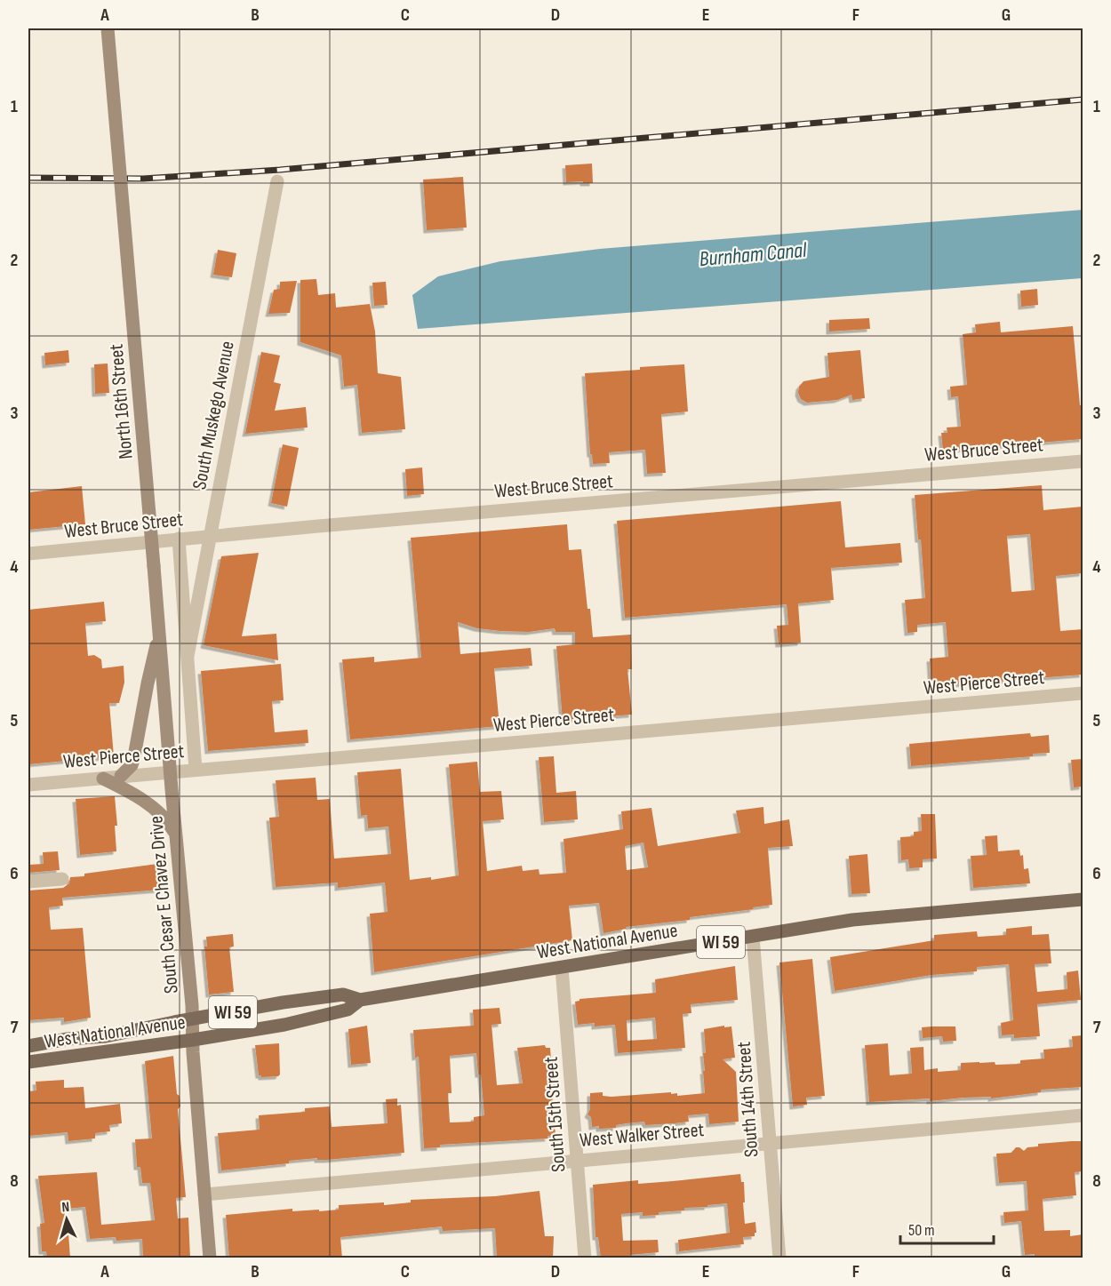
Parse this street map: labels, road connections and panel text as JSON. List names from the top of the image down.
{
  "streets": {
    "main road": [
      "North 16th Street",
      "South Cesar E Chavez Drive",
      "West National Avenue",
      "WI 59"
    ],
    "street": [
      "South Muskego Avenue",
      "West Bruce Street",
      "West Pierce Street",
      "South 14th Street",
      "South 15th Street",
      "West Walker Street"
    ]
  },
  "crossings": [
    ["North 16th Street", "West Pierce Street"],
    ["North 16th Street", "South Cesar E Chavez Drive"],
    ["South Muskego Avenue", "West Bruce Street"],
    ["South Muskego Avenue", "West Pierce Street"],
    ["West Pierce Street", "South Cesar E Chavez Drive"],
    ["South Cesar E Chavez Drive", "West National Avenue"],
    ["South Cesar E Chavez Drive", "West Walker Street"],
    ["West National Avenue", "South 14th Street"],
    ["West National Avenue", "South 15th Street"],
    ["South 14th Street", "West Walker Street"],
    ["South 15th Street", "West Walker Street"]
  ],
  "water": ["Burnham Canal"],
  "scale_bar": "50 m",
  "north": "top",
  "grid": {
    "columns": [
      "A",
      "B",
      "C",
      "D",
      "E",
      "F",
      "G"
    ],
    "rows": [
      "1",
      "2",
      "3",
      "4",
      "5",
      "6",
      "7",
      "8"
    ]
  }
}
